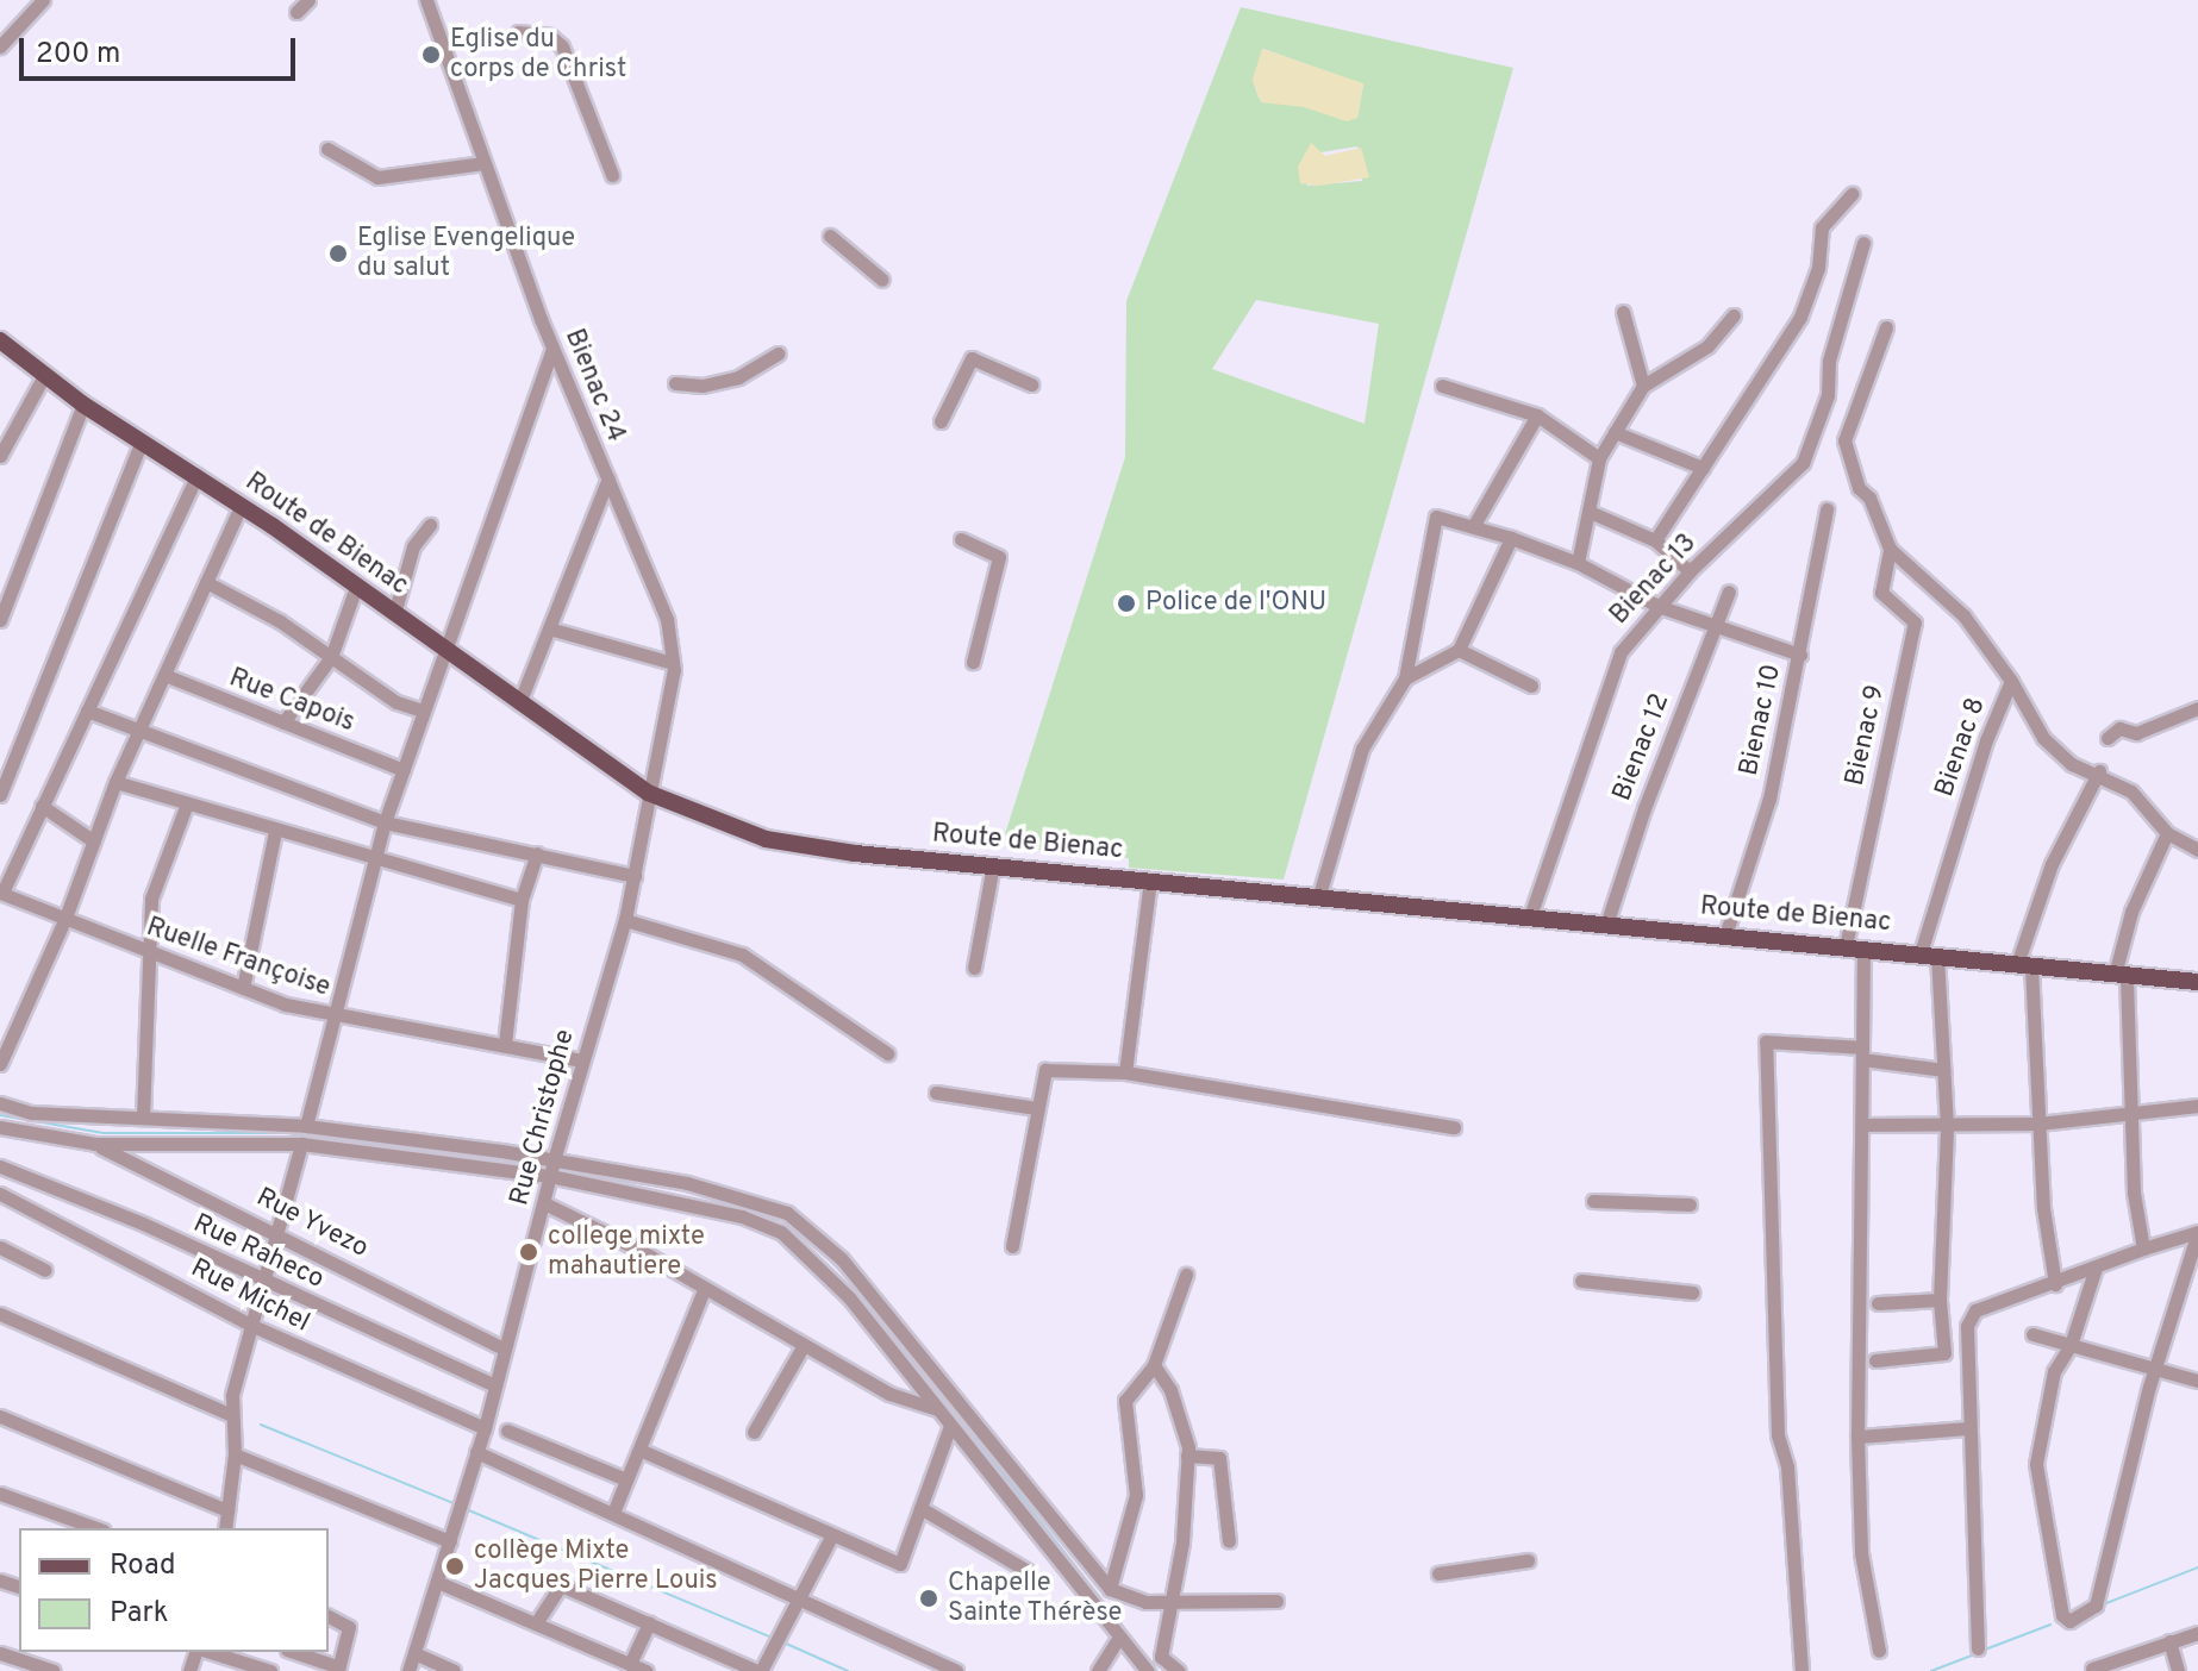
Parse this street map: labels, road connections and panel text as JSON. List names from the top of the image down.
{
  "streets": {
    "main road": ["Route de Bienac"],
    "street": [
      "Bienac 24",
      "Bienac 13",
      "Rue Capois",
      "Bienac 10",
      "Bienac 9",
      "Bienac 12",
      "Bienac 8",
      "Ruelle Françoise",
      "Rue Christophe",
      "Rue Yvezo",
      "Rue Raheco",
      "Rue Michel"
    ]
  },
  "crossings": [
    ["Bienac 24", "Route de Bienac"],
    ["Bienac 24", "Rue Christophe"],
    ["Route de Bienac", "Bienac 13"],
    ["Route de Bienac", "Bienac 10"],
    ["Route de Bienac", "Bienac 9"],
    ["Route de Bienac", "Bienac 12"],
    ["Route de Bienac", "Bienac 8"],
    ["Route de Bienac", "Rue Christophe"],
    ["Bienac 9", "Bienac 8"],
    ["Ruelle Françoise", "Rue Christophe"],
    ["Rue Christophe", "Rue Yvezo"],
    ["Rue Christophe", "Rue Raheco"],
    ["Rue Christophe", "Rue Michel"]
  ],
  "places": [
    "Eglise du corps de Christ",
    "Eglise Evengelique du salut",
    "Police de l'ONU",
    "college mixte mahautiere",
    "collège Mixte Jacques Pierre Louis",
    "Chapelle Sainte Thérèse"
  ],
  "legend": ["Road", "Park"],
  "scale_bar": "200 m"
}
